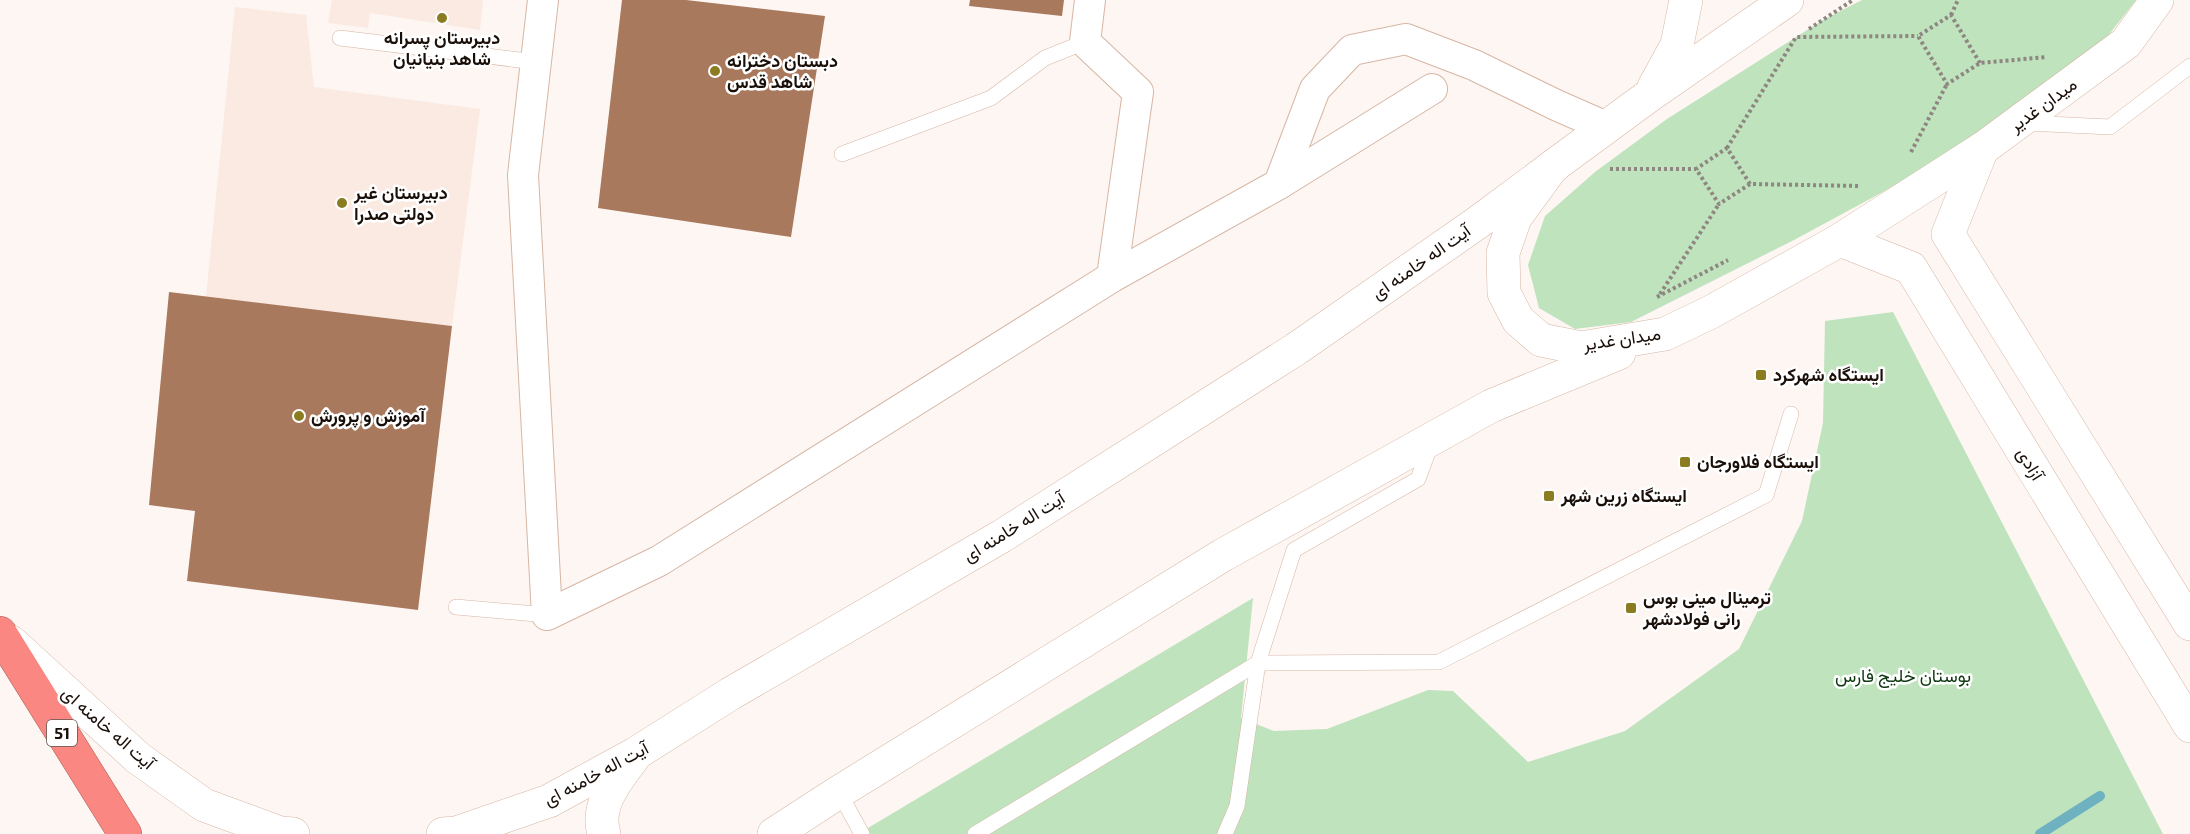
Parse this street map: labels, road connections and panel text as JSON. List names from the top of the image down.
{
  "streets": {
    "highway": ["51"],
    "main road": ["میدان غدیر", "آیت اله خامنه ای", "آزادی"]
  },
  "crossings": [
    ["میدان غدیر", "آیت اله خامنه ای"],
    ["میدان غدیر", "آزادی"],
    ["آیت اله خامنه ای", "51"]
  ],
  "parks": ["بوستان خلیج فارس"],
  "places": {
    "other": [
      "دبیرستان پسرانه شاهد بنیانیان",
      "دبستان دخترانه شاهد قدس",
      "دبیرستان غیر دولتی صدرا",
      "آموزش و پرورش"
    ],
    "transit": [
      "ایستگاه شهرکرد",
      "ایستگاه فلاورجان",
      "ایستگاه زرین شهر",
      "ترمینال مینی بوس رانی فولادشهر"
    ]
  }
}
